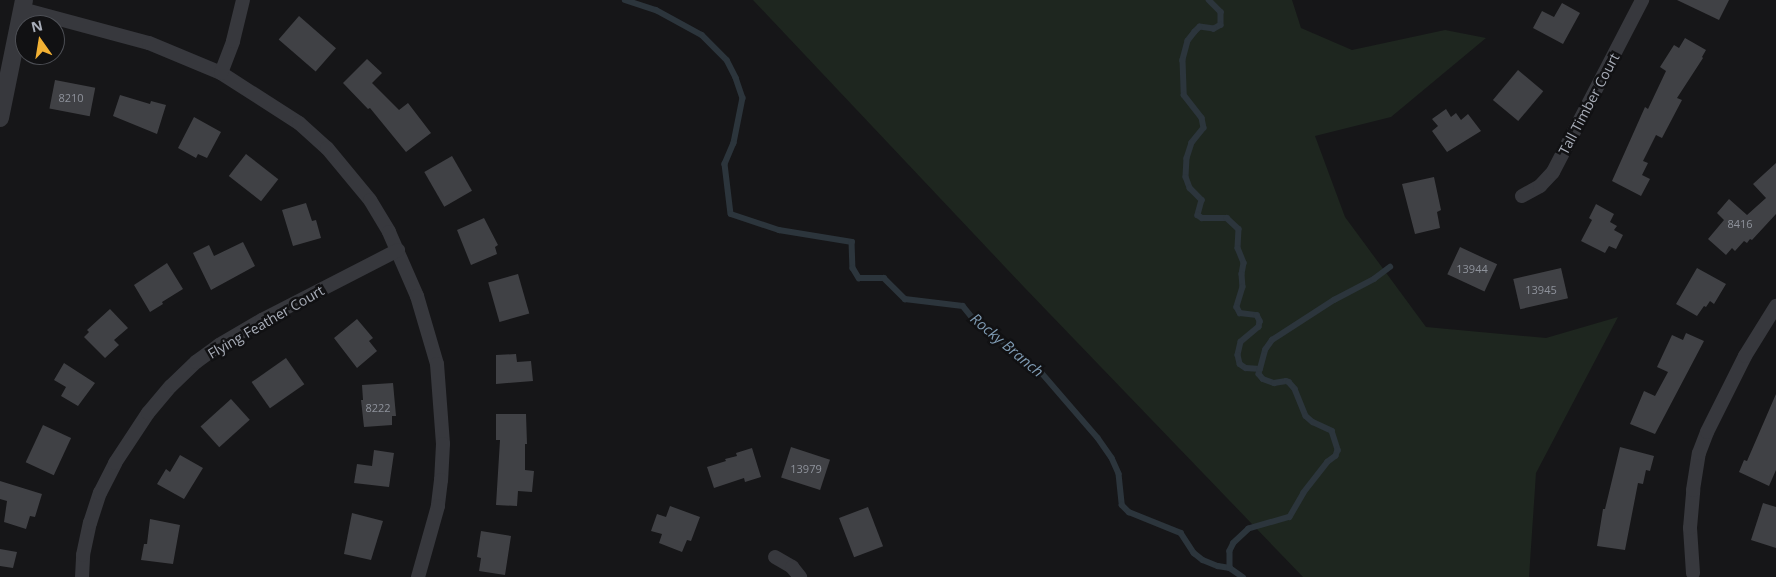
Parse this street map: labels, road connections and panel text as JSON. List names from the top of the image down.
{
  "streets": {
    "street": ["Tall Timber Court", "Flying Feather Court"]
  },
  "water": ["Rocky Branch"],
  "house_numbers": [
    "8210",
    "8416",
    "13944",
    "13945",
    "8222",
    "13979"
  ],
  "north": "top"
}
